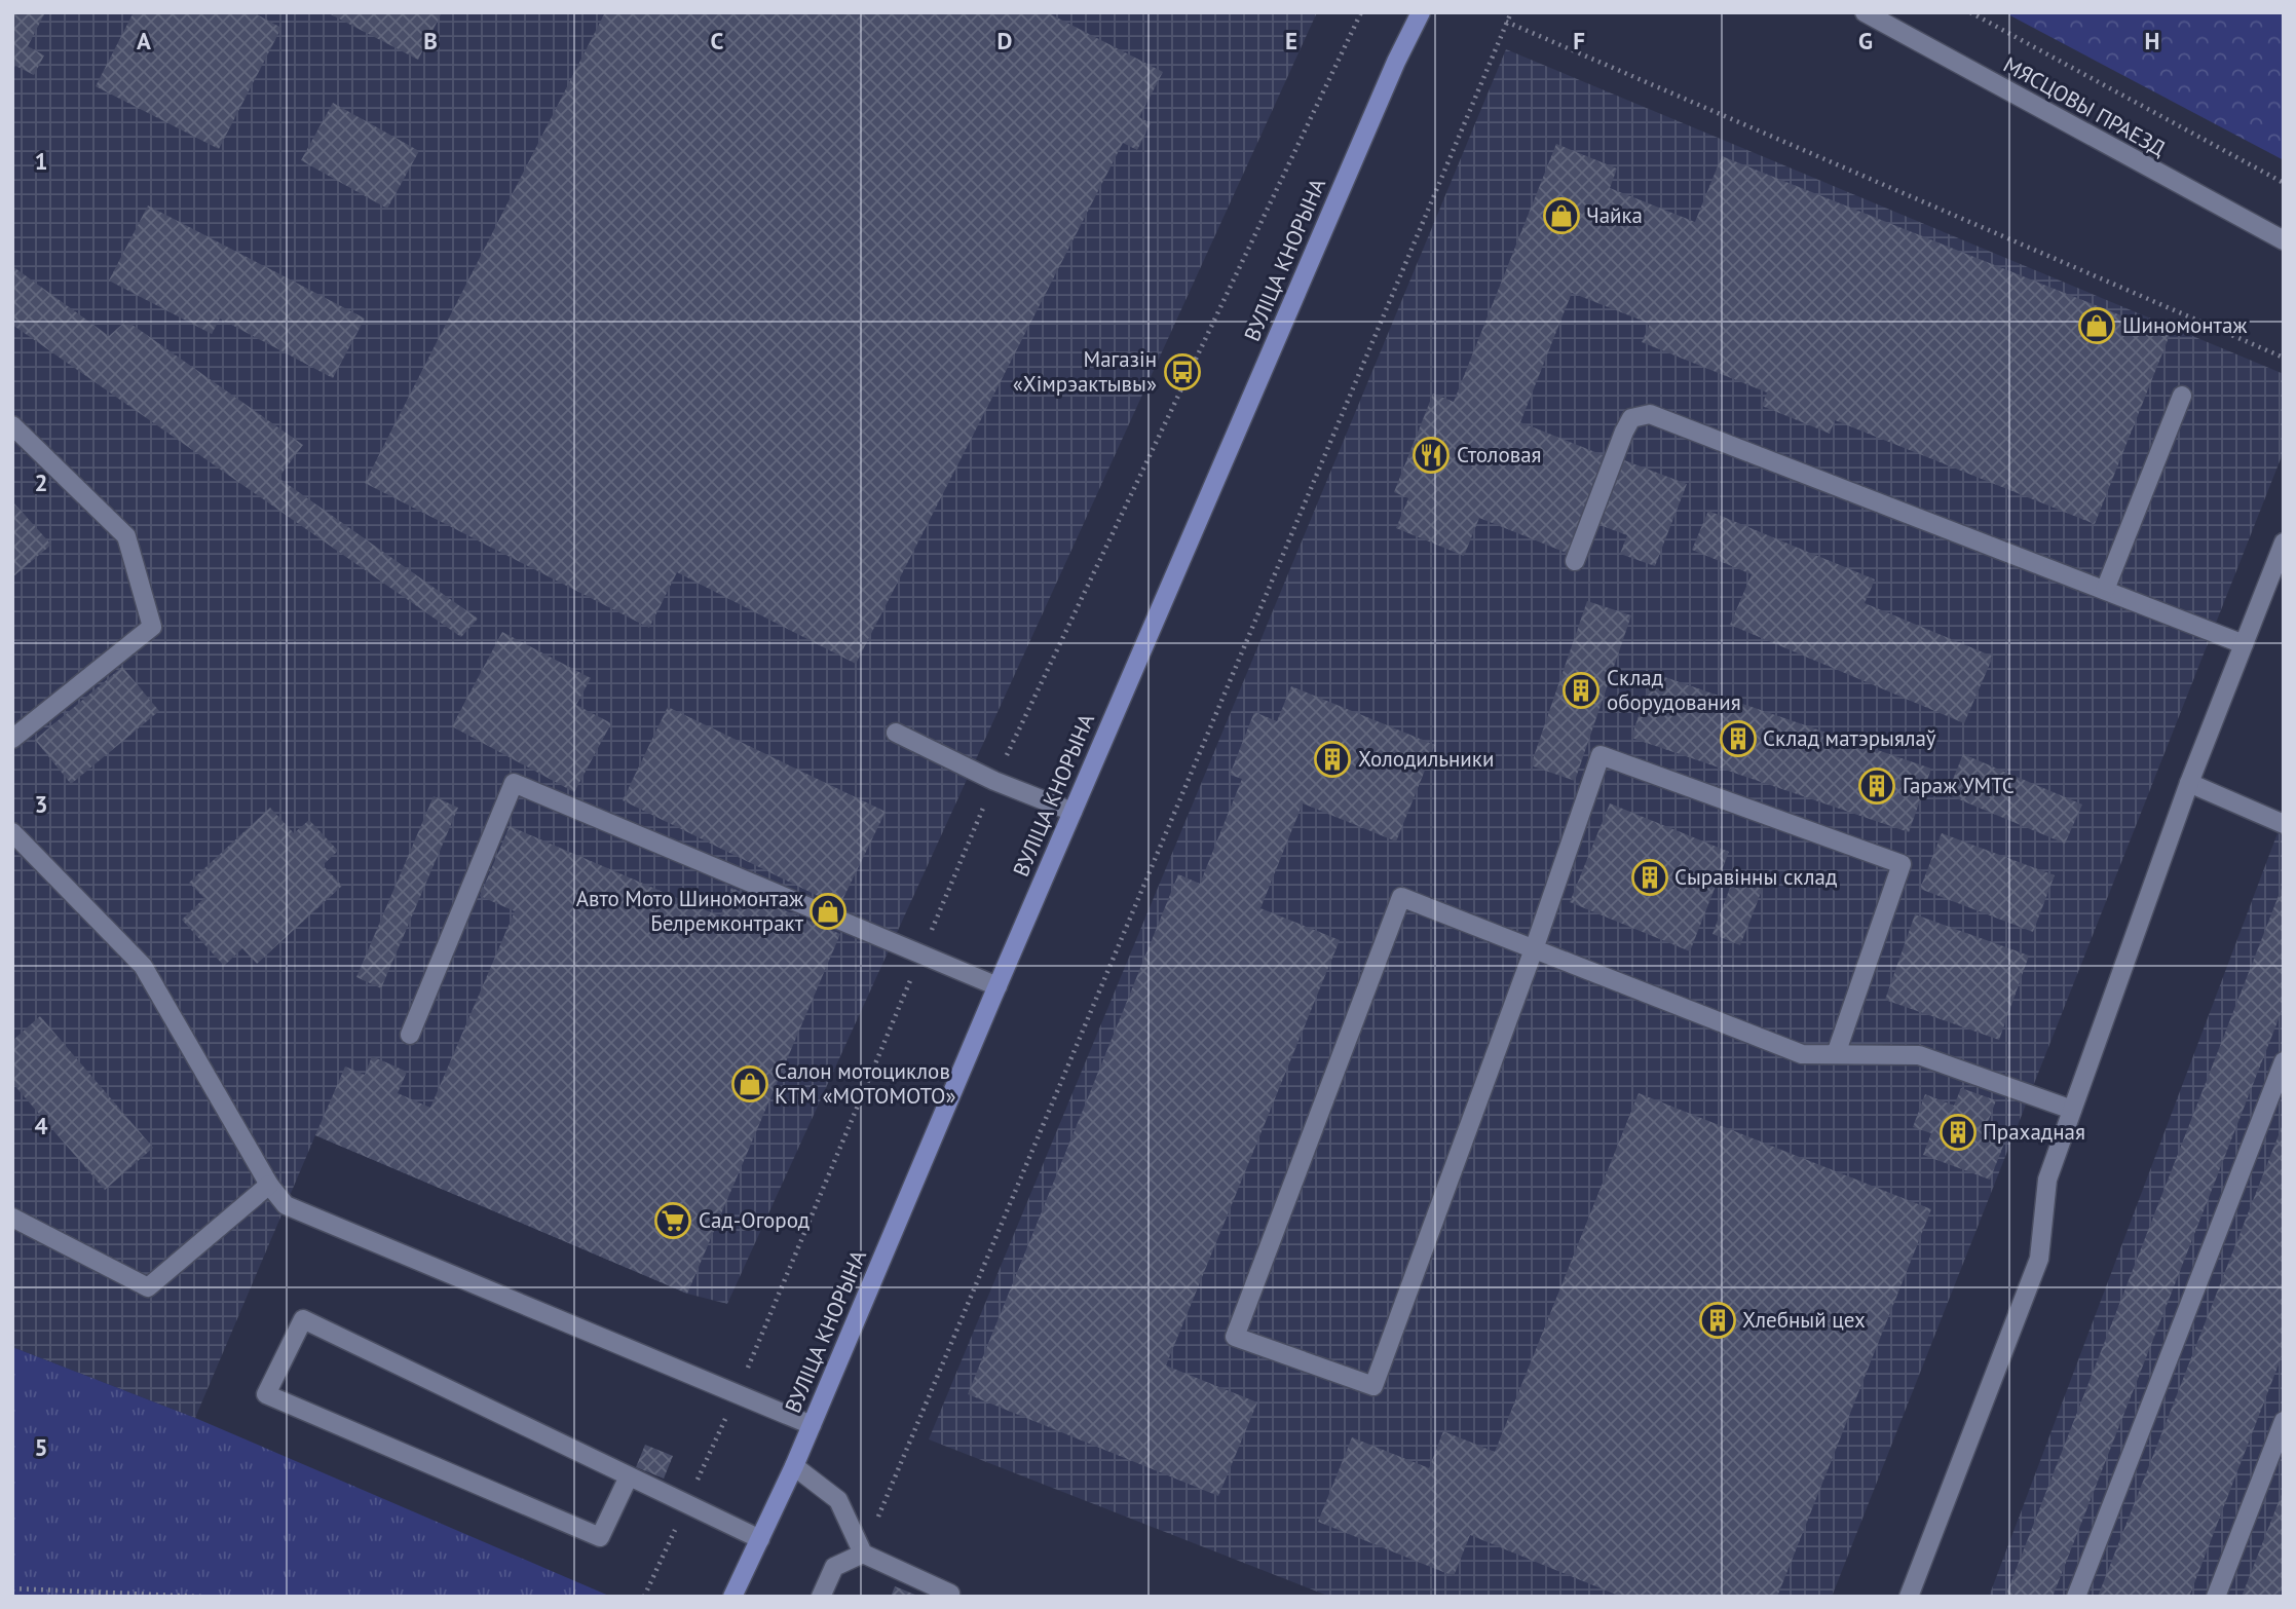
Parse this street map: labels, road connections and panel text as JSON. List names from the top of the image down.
{
  "streets": {
    "main road": ["ВУЛІЦА КНОРЫНА"],
    "street": ["МЯСЦОВЫ ПРАЕЗД"]
  },
  "places": {
    "shop": [
      "Чайка",
      "Шиномонтаж",
      "Авто Мото Шиномонтаж Белремконтракт",
      "Салон мотоциклов КТМ «МОТОМОТО»"
    ],
    "bus stop": ["Магазін «Хімрэактывы»"],
    "restaurant": ["Столовая"],
    "building": [
      "Склад оборудования",
      "Склад матэрыялаў",
      "Холодильники",
      "Гараж УМТС",
      "Сыравінны склад",
      "Прахадная",
      "Хлебный цех"
    ],
    "supermarket": ["Сад-Огород"]
  },
  "grid": {
    "columns": [
      "A",
      "B",
      "C",
      "D",
      "E",
      "F",
      "G",
      "H"
    ],
    "rows": [
      "1",
      "2",
      "3",
      "4",
      "5"
    ]
  }
}
